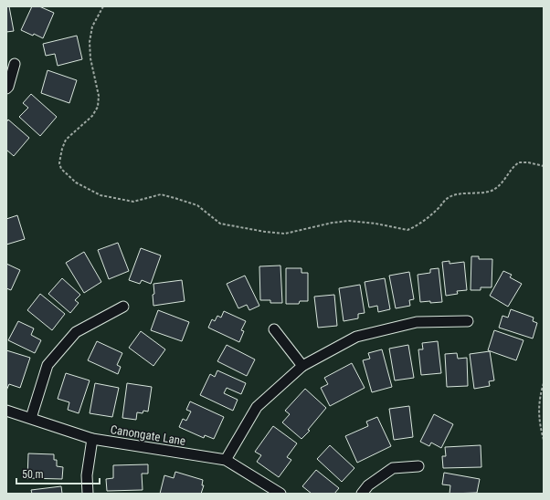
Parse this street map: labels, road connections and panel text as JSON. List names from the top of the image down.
{
  "streets": {
    "street": ["Canongate Lane"]
  },
  "scale_bar": "50 m"
}
